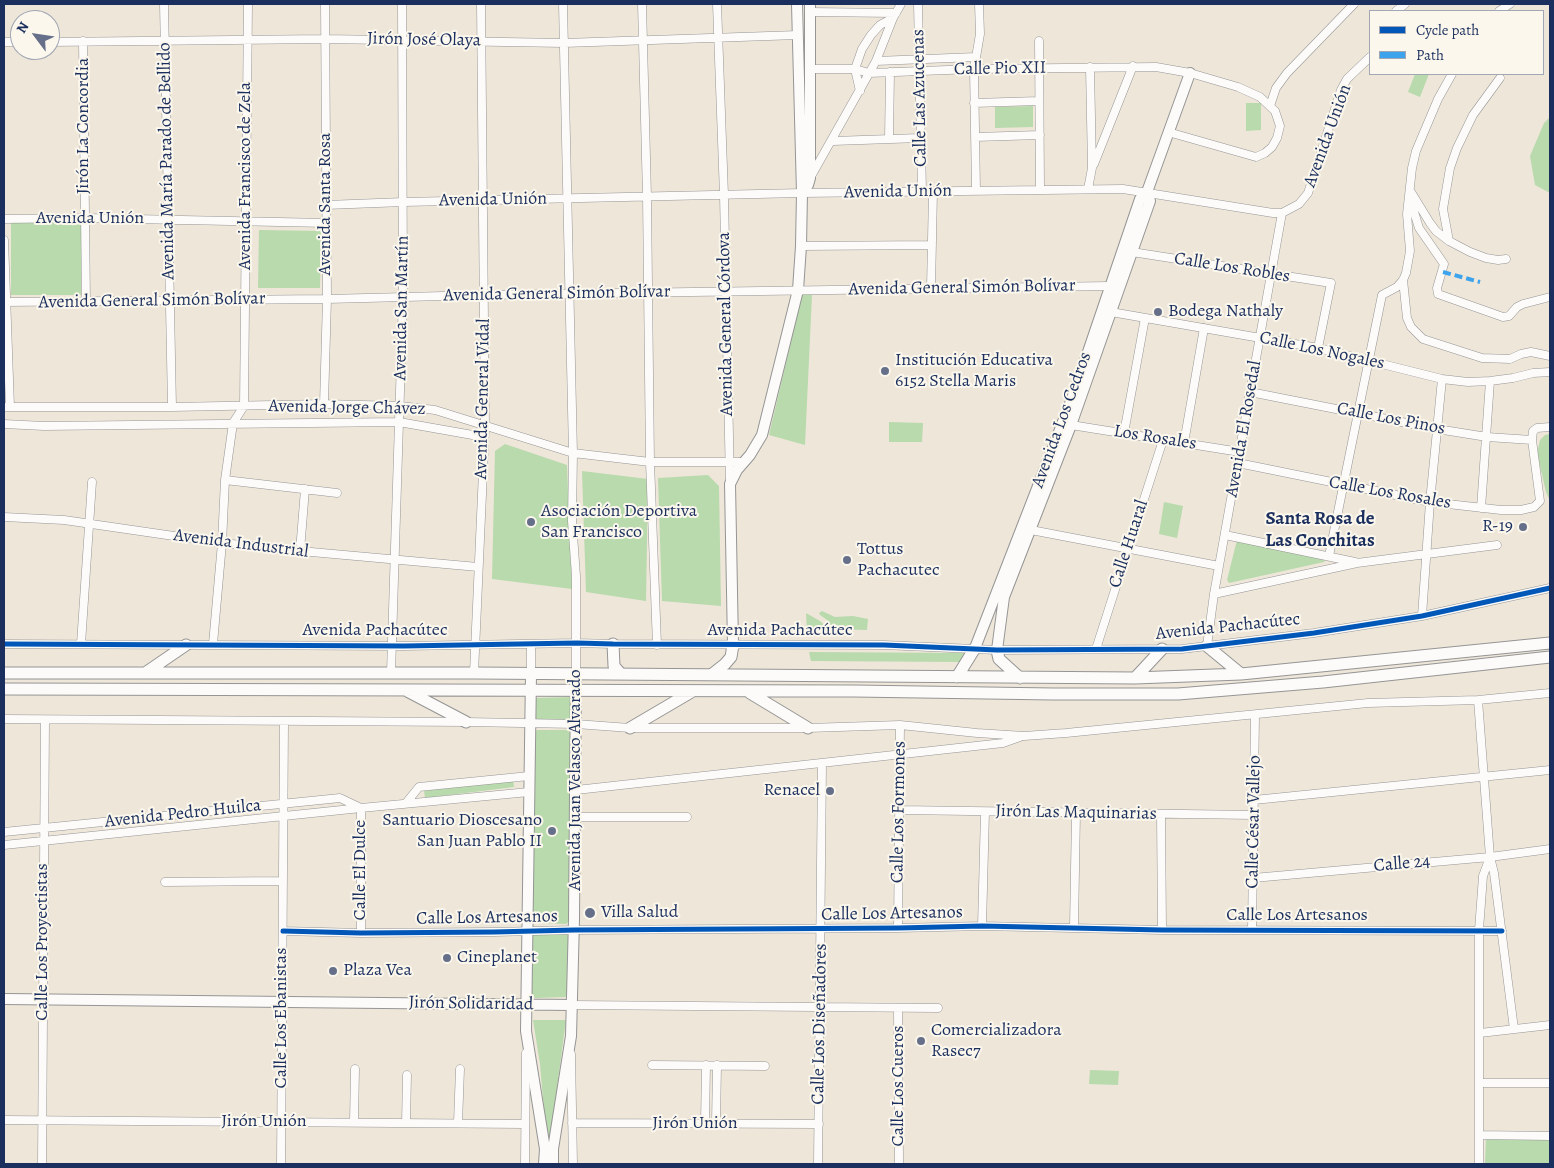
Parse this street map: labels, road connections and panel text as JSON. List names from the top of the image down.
{
  "streets": {
    "street": [
      "Jirón José Olaya",
      "Calle Pio XII",
      "Calle Las Azucenas",
      "Jirón La Concordia",
      "Avenida Unión",
      "Avenida María Parado de Bellido",
      "Avenida Francisco de Zela",
      "Avenida Santa Rosa",
      "Calle Los Robles",
      "Avenida General Simón Bolívar",
      "Avenida San Martín",
      "Avenida General Córdova",
      "Calle Los Nogales",
      "Avenida General Vidal",
      "Avenida Jorge Chávez",
      "Calle Los Pinos",
      "Avenida Los Cedros",
      "Avenida El Rosedal",
      "Los Rosales",
      "Calle Los Rosales",
      "Avenida Industrial",
      "Calle Huaral",
      "Avenida Pachacútec",
      "Avenida Juan Velasco Alvarado",
      "Calle Los Formones",
      "Jirón Las Maquinarias",
      "Avenida Pedro Huilca",
      "Calle César Vallejo",
      "Calle 24",
      "Calle El Dulce",
      "Calle Los Artesanos",
      "Calle Los Proyectistas",
      "Jirón Solidaridad",
      "Calle Los Ebanistas",
      "Calle Los Diseñadores",
      "Calle Los Cueros",
      "Jirón Unión"
    ]
  },
  "crossings": [
    ["Jirón José Olaya", "Jirón La Concordia"],
    ["Jirón José Olaya", "Avenida María Parado de Bellido"],
    ["Jirón José Olaya", "Avenida Francisco de Zela"],
    ["Jirón José Olaya", "Avenida Santa Rosa"],
    ["Jirón José Olaya", "Avenida San Martín"],
    ["Jirón José Olaya", "Avenida General Córdova"],
    ["Jirón José Olaya", "Avenida General Vidal"],
    ["Jirón José Olaya", "Avenida Juan Velasco Alvarado"],
    ["Calle Pio XII", "Calle Las Azucenas"],
    ["Calle Pio XII", "Avenida Los Cedros"],
    ["Calle Las Azucenas", "Avenida Unión"],
    ["Jirón La Concordia", "Avenida Unión"],
    ["Jirón La Concordia", "Avenida General Simón Bolívar"],
    ["Avenida Unión", "Avenida María Parado de Bellido"],
    ["Avenida Unión", "Avenida Francisco de Zela"],
    ["Avenida Unión", "Avenida Santa Rosa"],
    ["Avenida Unión", "Avenida San Martín"],
    ["Avenida Unión", "Avenida General Córdova"],
    ["Avenida Unión", "Avenida General Vidal"],
    ["Avenida Unión", "Avenida Los Cedros"],
    ["Avenida Unión", "Avenida El Rosedal"],
    ["Avenida Unión", "Avenida Juan Velasco Alvarado"],
    ["Avenida María Parado de Bellido", "Avenida General Simón Bolívar"],
    ["Avenida María Parado de Bellido", "Avenida Jorge Chávez"],
    ["Avenida Francisco de Zela", "Avenida General Simón Bolívar"],
    ["Avenida Francisco de Zela", "Avenida Jorge Chávez"],
    ["Avenida Santa Rosa", "Avenida General Simón Bolívar"],
    ["Avenida Santa Rosa", "Avenida Jorge Chávez"],
    ["Calle Los Robles", "Calle Los Nogales"],
    ["Calle Los Robles", "Avenida Los Cedros"],
    ["Calle Los Robles", "Avenida El Rosedal"],
    ["Avenida General Simón Bolívar", "Avenida San Martín"],
    ["Avenida General Simón Bolívar", "Avenida General Córdova"],
    ["Avenida General Simón Bolívar", "Avenida General Vidal"],
    ["Avenida General Simón Bolívar", "Avenida Los Cedros"],
    ["Avenida General Simón Bolívar", "Avenida Juan Velasco Alvarado"],
    ["Avenida San Martín", "Avenida Jorge Chávez"],
    ["Avenida San Martín", "Avenida Industrial"],
    ["Avenida San Martín", "Avenida Pachacútec"],
    ["Avenida General Córdova", "Avenida Jorge Chávez"],
    ["Avenida General Córdova", "Avenida Pachacútec"],
    ["Calle Los Nogales", "Avenida Los Cedros"],
    ["Calle Los Nogales", "Avenida El Rosedal"],
    ["Avenida General Vidal", "Avenida Jorge Chávez"],
    ["Avenida General Vidal", "Avenida Industrial"],
    ["Avenida General Vidal", "Avenida Pachacútec"],
    ["Avenida Jorge Chávez", "Avenida Juan Velasco Alvarado"],
    ["Calle Los Pinos", "Avenida El Rosedal"],
    ["Calle Los Pinos", "Calle Los Rosales"],
    ["Avenida Los Cedros", "Los Rosales"],
    ["Avenida Los Cedros", "Avenida Pachacútec"],
    ["Avenida El Rosedal", "Los Rosales"],
    ["Avenida El Rosedal", "Calle Los Rosales"],
    ["Avenida El Rosedal", "Avenida Pachacútec"],
    ["Los Rosales", "Calle Huaral"],
    ["Calle Huaral", "Avenida Pachacútec"],
    ["Avenida Pachacútec", "Avenida Juan Velasco Alvarado"],
    ["Avenida Juan Velasco Alvarado", "Calle Los Artesanos"],
    ["Avenida Juan Velasco Alvarado", "Jirón Solidaridad"],
    ["Avenida Juan Velasco Alvarado", "Jirón Unión"],
    ["Calle Los Formones", "Jirón Las Maquinarias"],
    ["Calle Los Formones", "Calle Los Artesanos"],
    ["Jirón Las Maquinarias", "Calle César Vallejo"],
    ["Avenida Pedro Huilca", "Calle El Dulce"],
    ["Avenida Pedro Huilca", "Calle Los Proyectistas"],
    ["Avenida Pedro Huilca", "Calle Los Ebanistas"],
    ["Calle César Vallejo", "Calle 24"],
    ["Calle César Vallejo", "Calle Los Artesanos"],
    ["Calle El Dulce", "Calle Los Artesanos"],
    ["Calle Los Artesanos", "Calle Los Ebanistas"],
    ["Calle Los Artesanos", "Calle Los Diseñadores"],
    ["Calle Los Proyectistas", "Jirón Solidaridad"],
    ["Calle Los Proyectistas", "Jirón Unión"],
    ["Jirón Solidaridad", "Calle Los Ebanistas"],
    ["Jirón Solidaridad", "Calle Los Diseñadores"],
    ["Jirón Solidaridad", "Calle Los Cueros"],
    ["Calle Los Ebanistas", "Jirón Unión"],
    ["Calle Los Diseñadores", "Jirón Unión"]
  ],
  "districts": ["Santa Rosa de Las Conchitas"],
  "places": [
    "Bodega Nathaly",
    "Institución Educativa 6152 Stella Maris",
    "Asociación Deportiva San Francisco",
    "R-19",
    "Tottus Pachacutec",
    "Renacel",
    "Santuario Dioscesano San Juan Pablo II",
    "Villa Salud",
    "Cineplanet",
    "Plaza Vea",
    "Comercializadora Rasec7"
  ],
  "legend": ["Cycle path", "Path"],
  "north": "top left"
}
